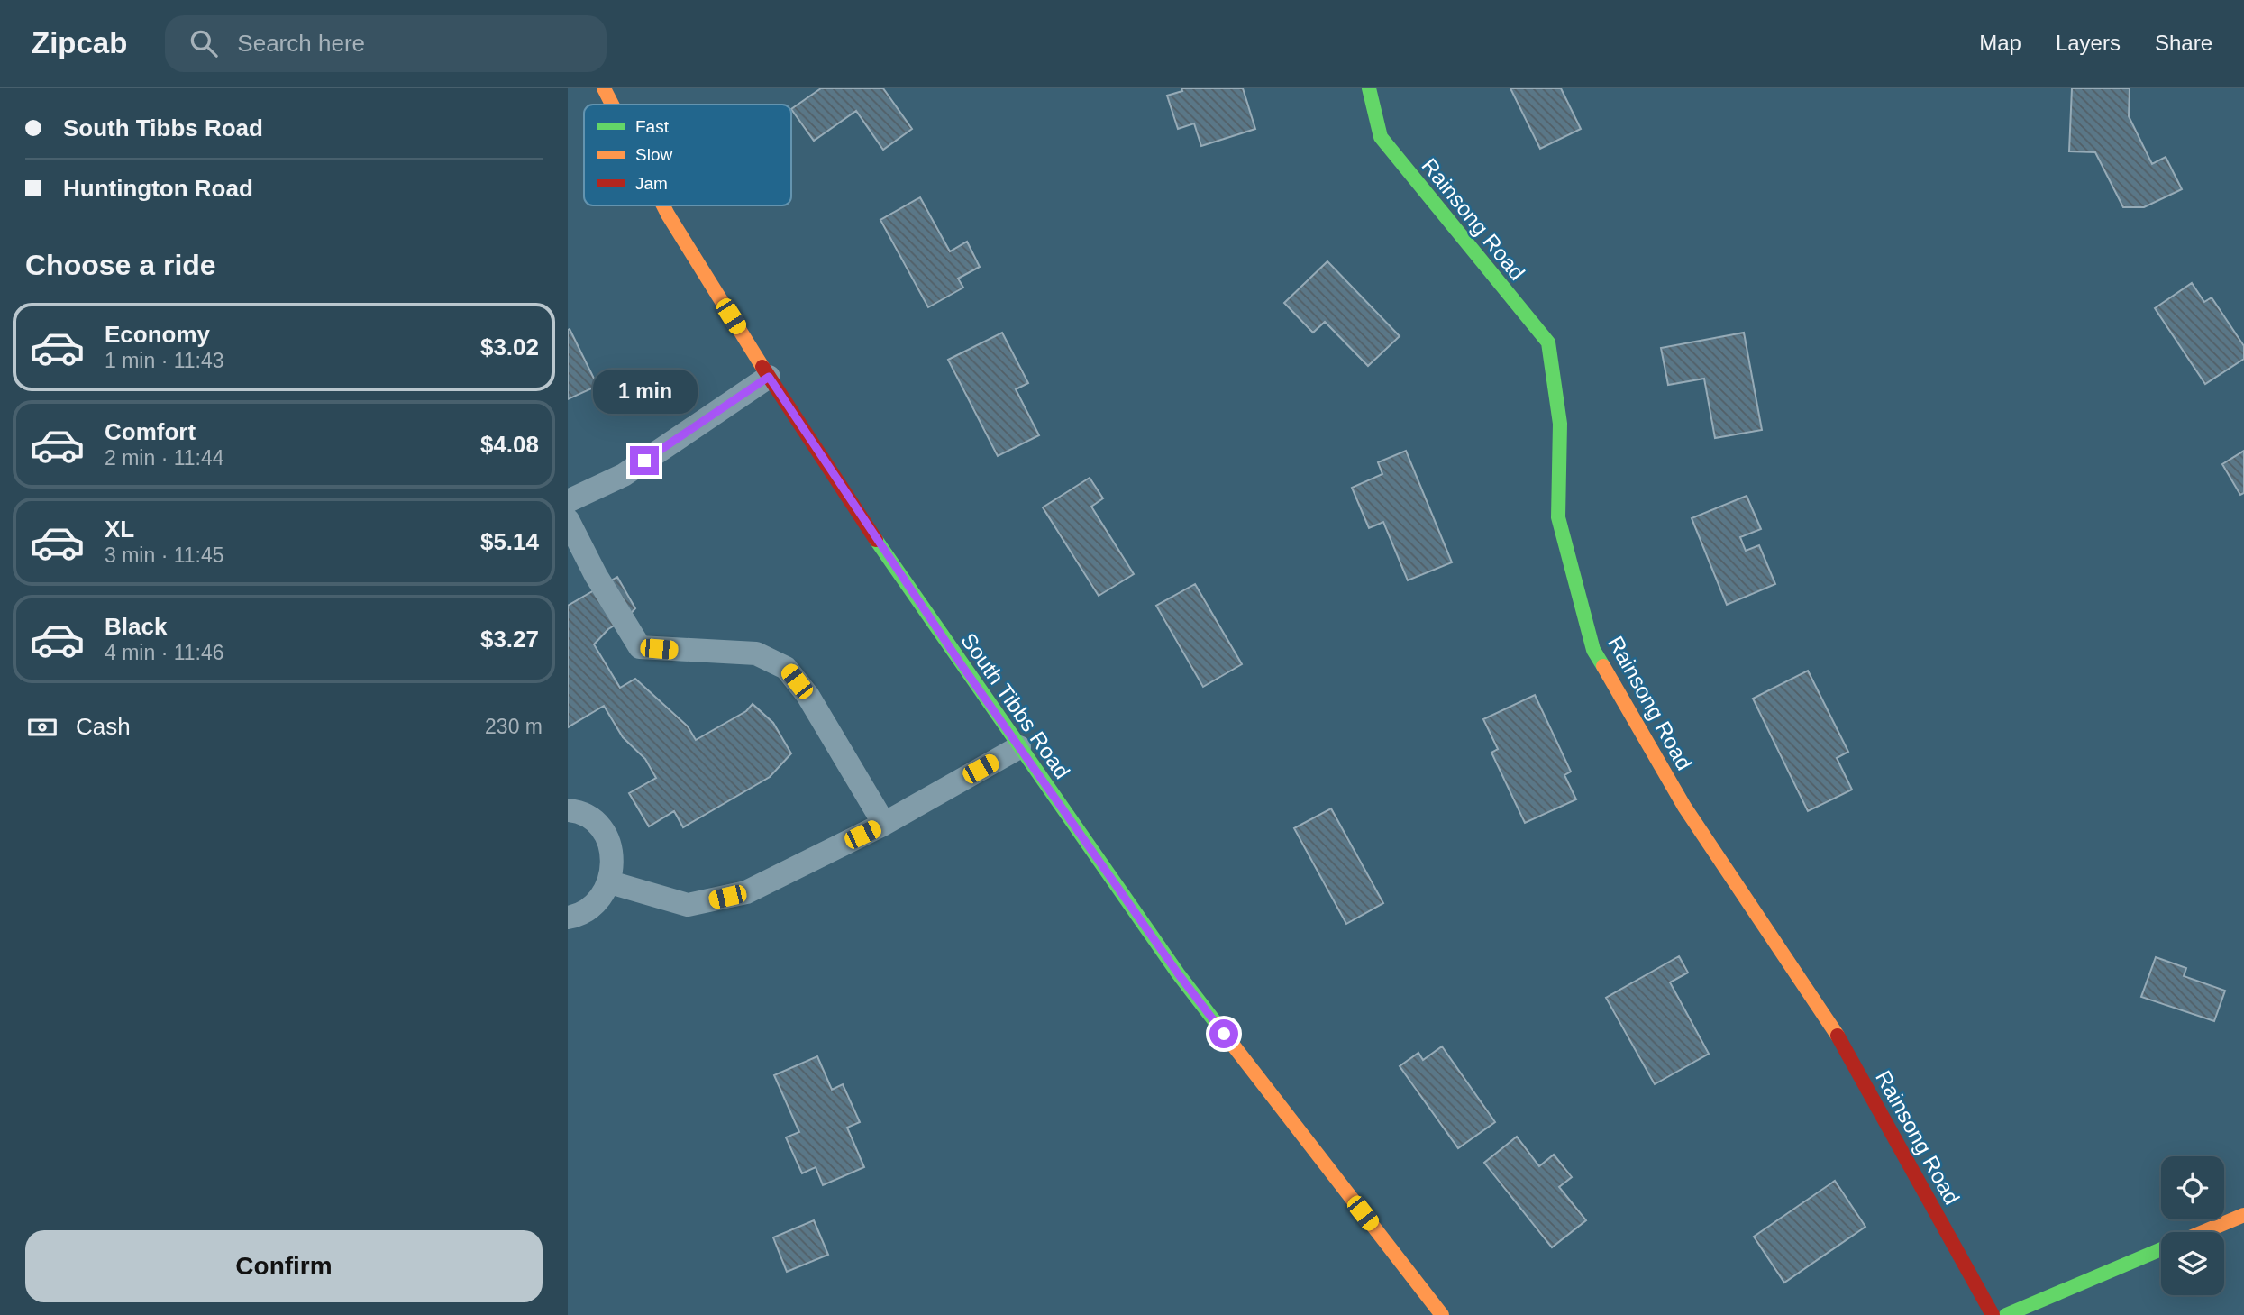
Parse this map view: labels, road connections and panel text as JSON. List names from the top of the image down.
{
  "streets": {
    "street": ["Rainsong Road", "South Tibbs Road"]
  },
  "legend": ["Fast", "Slow", "Jam"],
  "page": {
    "header": "Zipcab",
    "search": "Search here",
    "nav": ["Map", "Layers", "Share"],
    "banner": ["South Tibbs Road", "Huntington Road"],
    "heading": "Choose a ride",
    "list": [
      {
        "name": "Economy",
        "note": "1 min · 11:43",
        "value": "$3.02"
      },
      {
        "name": "Comfort",
        "note": "2 min · 11:44",
        "value": "$4.08"
      },
      {
        "name": "XL",
        "note": "3 min · 11:45",
        "value": "$5.14"
      },
      {
        "name": "Black",
        "note": "4 min · 11:46",
        "value": "$3.27"
      }
    ],
    "bubble": "1 min",
    "pay": ["Cash", "230 m"],
    "buttons": "Confirm"
  }
}
